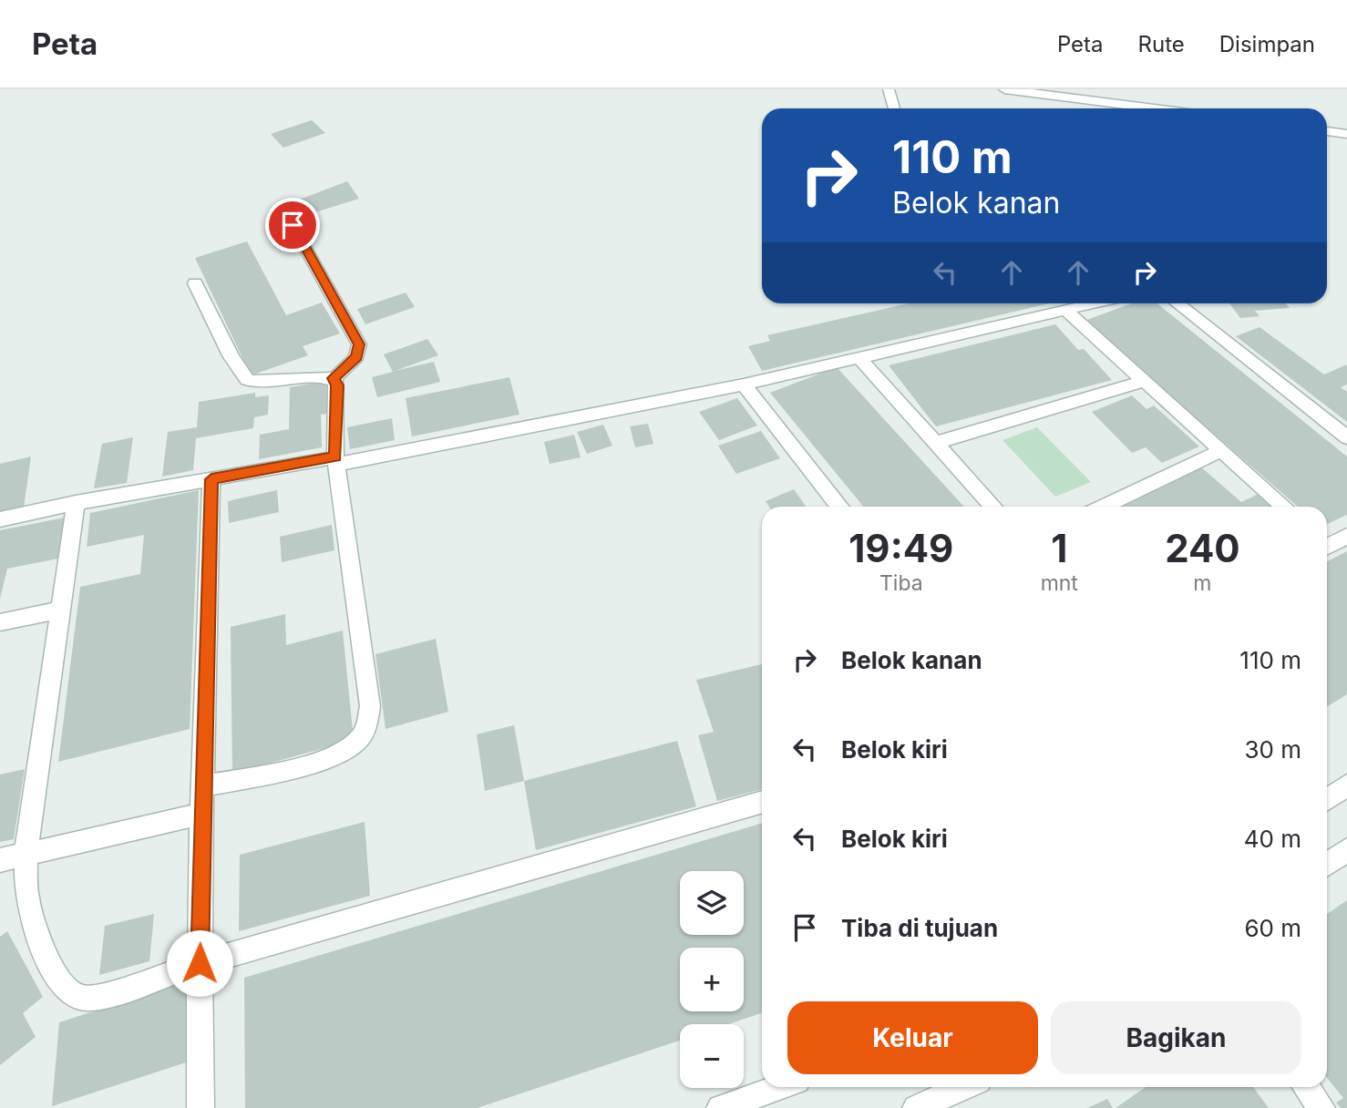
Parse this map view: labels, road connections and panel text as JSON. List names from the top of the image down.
{
  "page": {
    "header": "Peta",
    "nav": ["Peta", "Rute", "Disimpan"],
    "turn": ["110 m", "Belok kanan"],
    "eta": [
      "19:49",
      "Tiba",
      "1",
      "mnt",
      "240",
      "m"
    ],
    "list": [
      {
        "name": "Belok kanan",
        "value": "110 m"
      },
      {
        "name": "Belok kiri",
        "value": "30 m"
      },
      {
        "name": "Belok kiri",
        "value": "40 m"
      },
      {
        "name": "Tiba di tujuan",
        "value": "60 m"
      }
    ],
    "map_buttons": ["+", "−"],
    "buttons": ["Keluar", "Bagikan"]
  }
}
